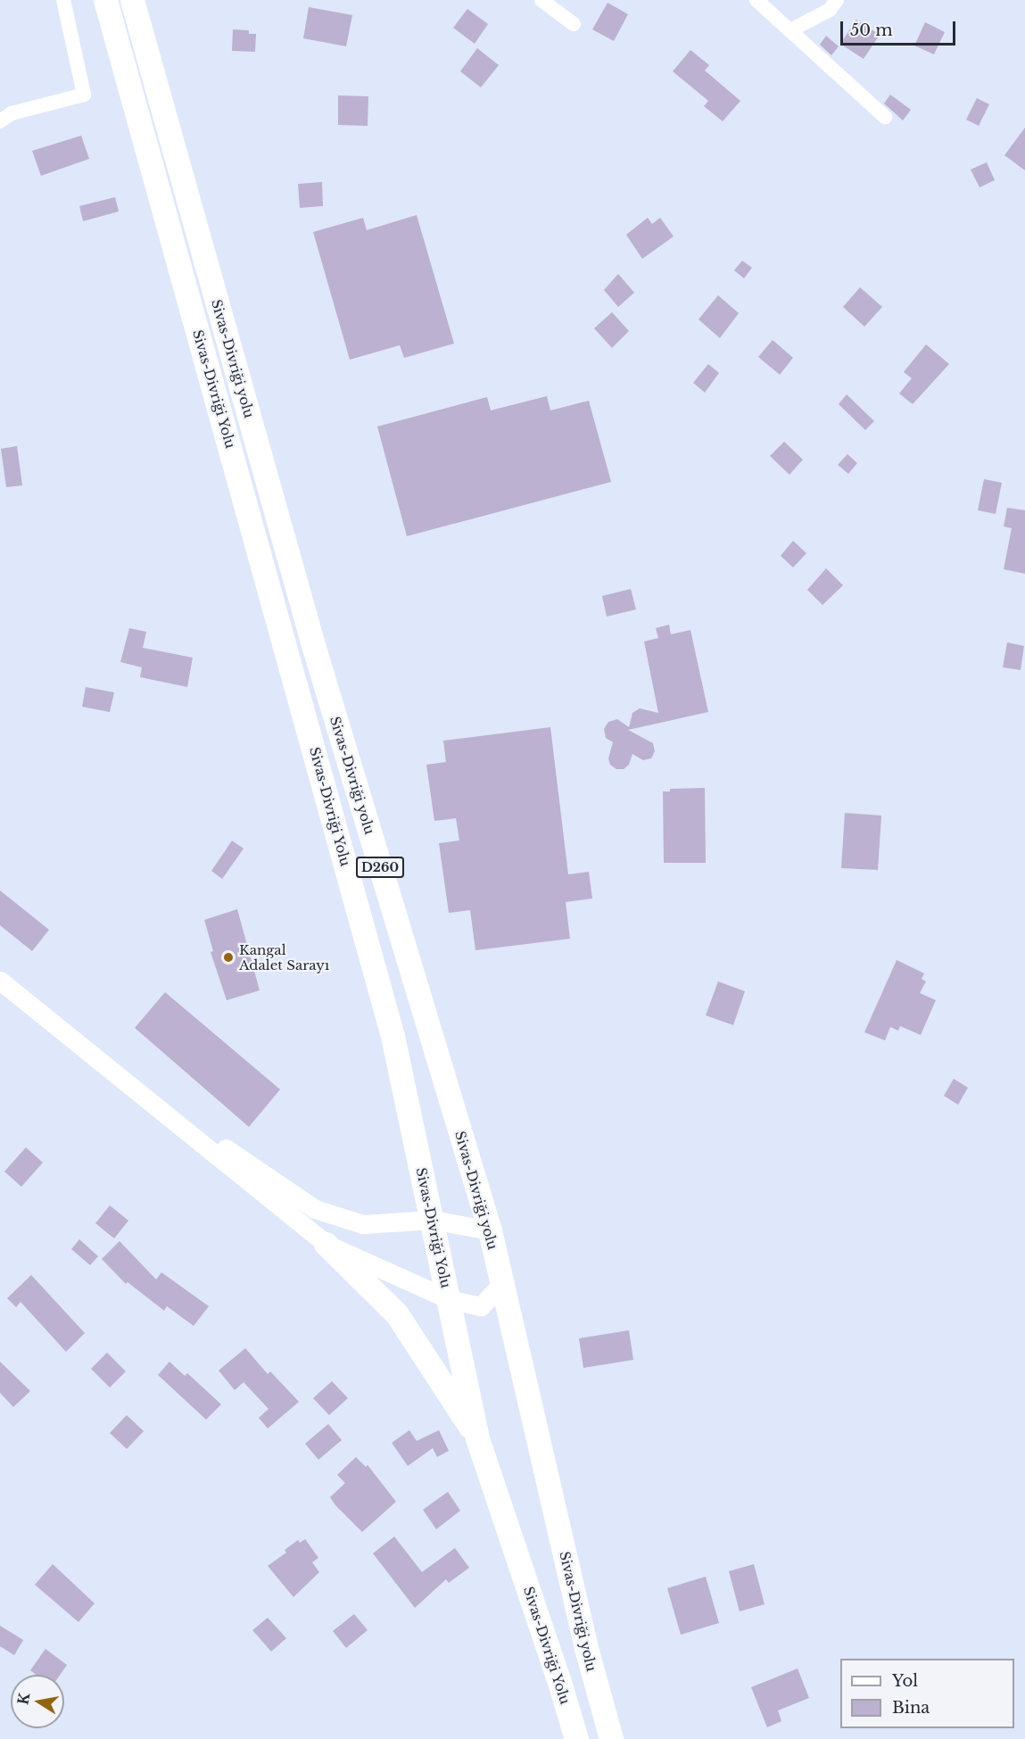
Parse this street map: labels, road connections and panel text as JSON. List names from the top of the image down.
{
  "streets": {
    "main road": ["Sivas-Divriği yolu", "Sivas-Divriği Yolu", "D260"]
  },
  "places": ["Kangal Adalet Sarayı"],
  "legend": ["Yol", "Bina"],
  "scale_bar": "50 m",
  "north": "left"
}
